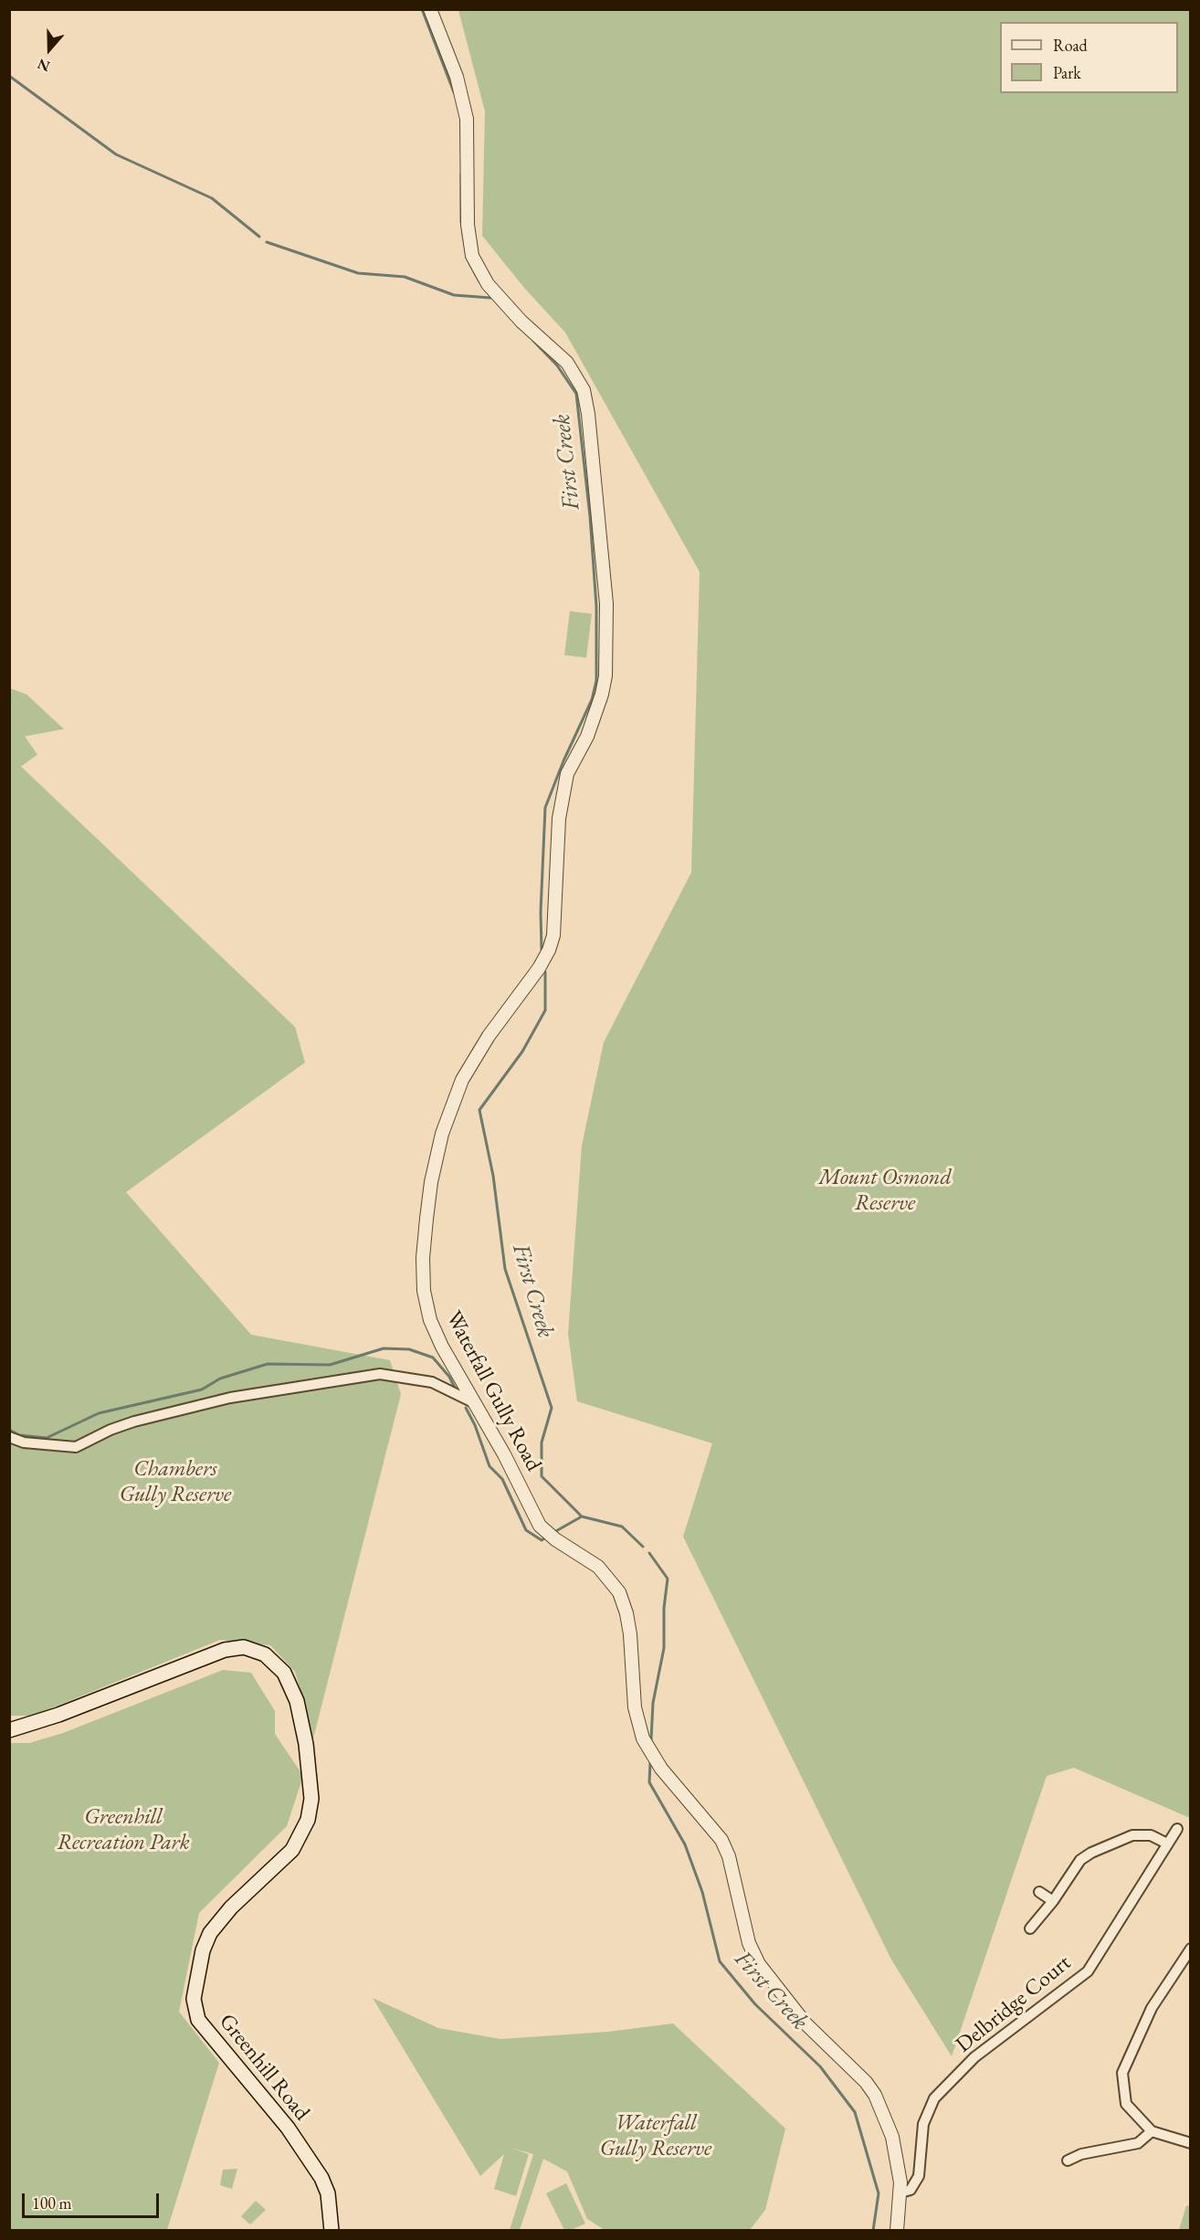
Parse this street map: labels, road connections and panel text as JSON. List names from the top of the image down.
{
  "streets": {
    "main road": ["Greenhill Road"],
    "street": ["Waterfall Gully Road", "Delbridge Court"]
  },
  "crossings": [
    ["Waterfall Gully Road", "Delbridge Court"]
  ],
  "water": ["First Creek"],
  "parks": [
    "Mount Osmond Reserve",
    "Chambers Gully Reserve",
    "Greenhill Recreation Park",
    "Waterfall Gully Reserve"
  ],
  "legend": ["Road", "Park"],
  "scale_bar": "100 m",
  "north": "bottom"
}
